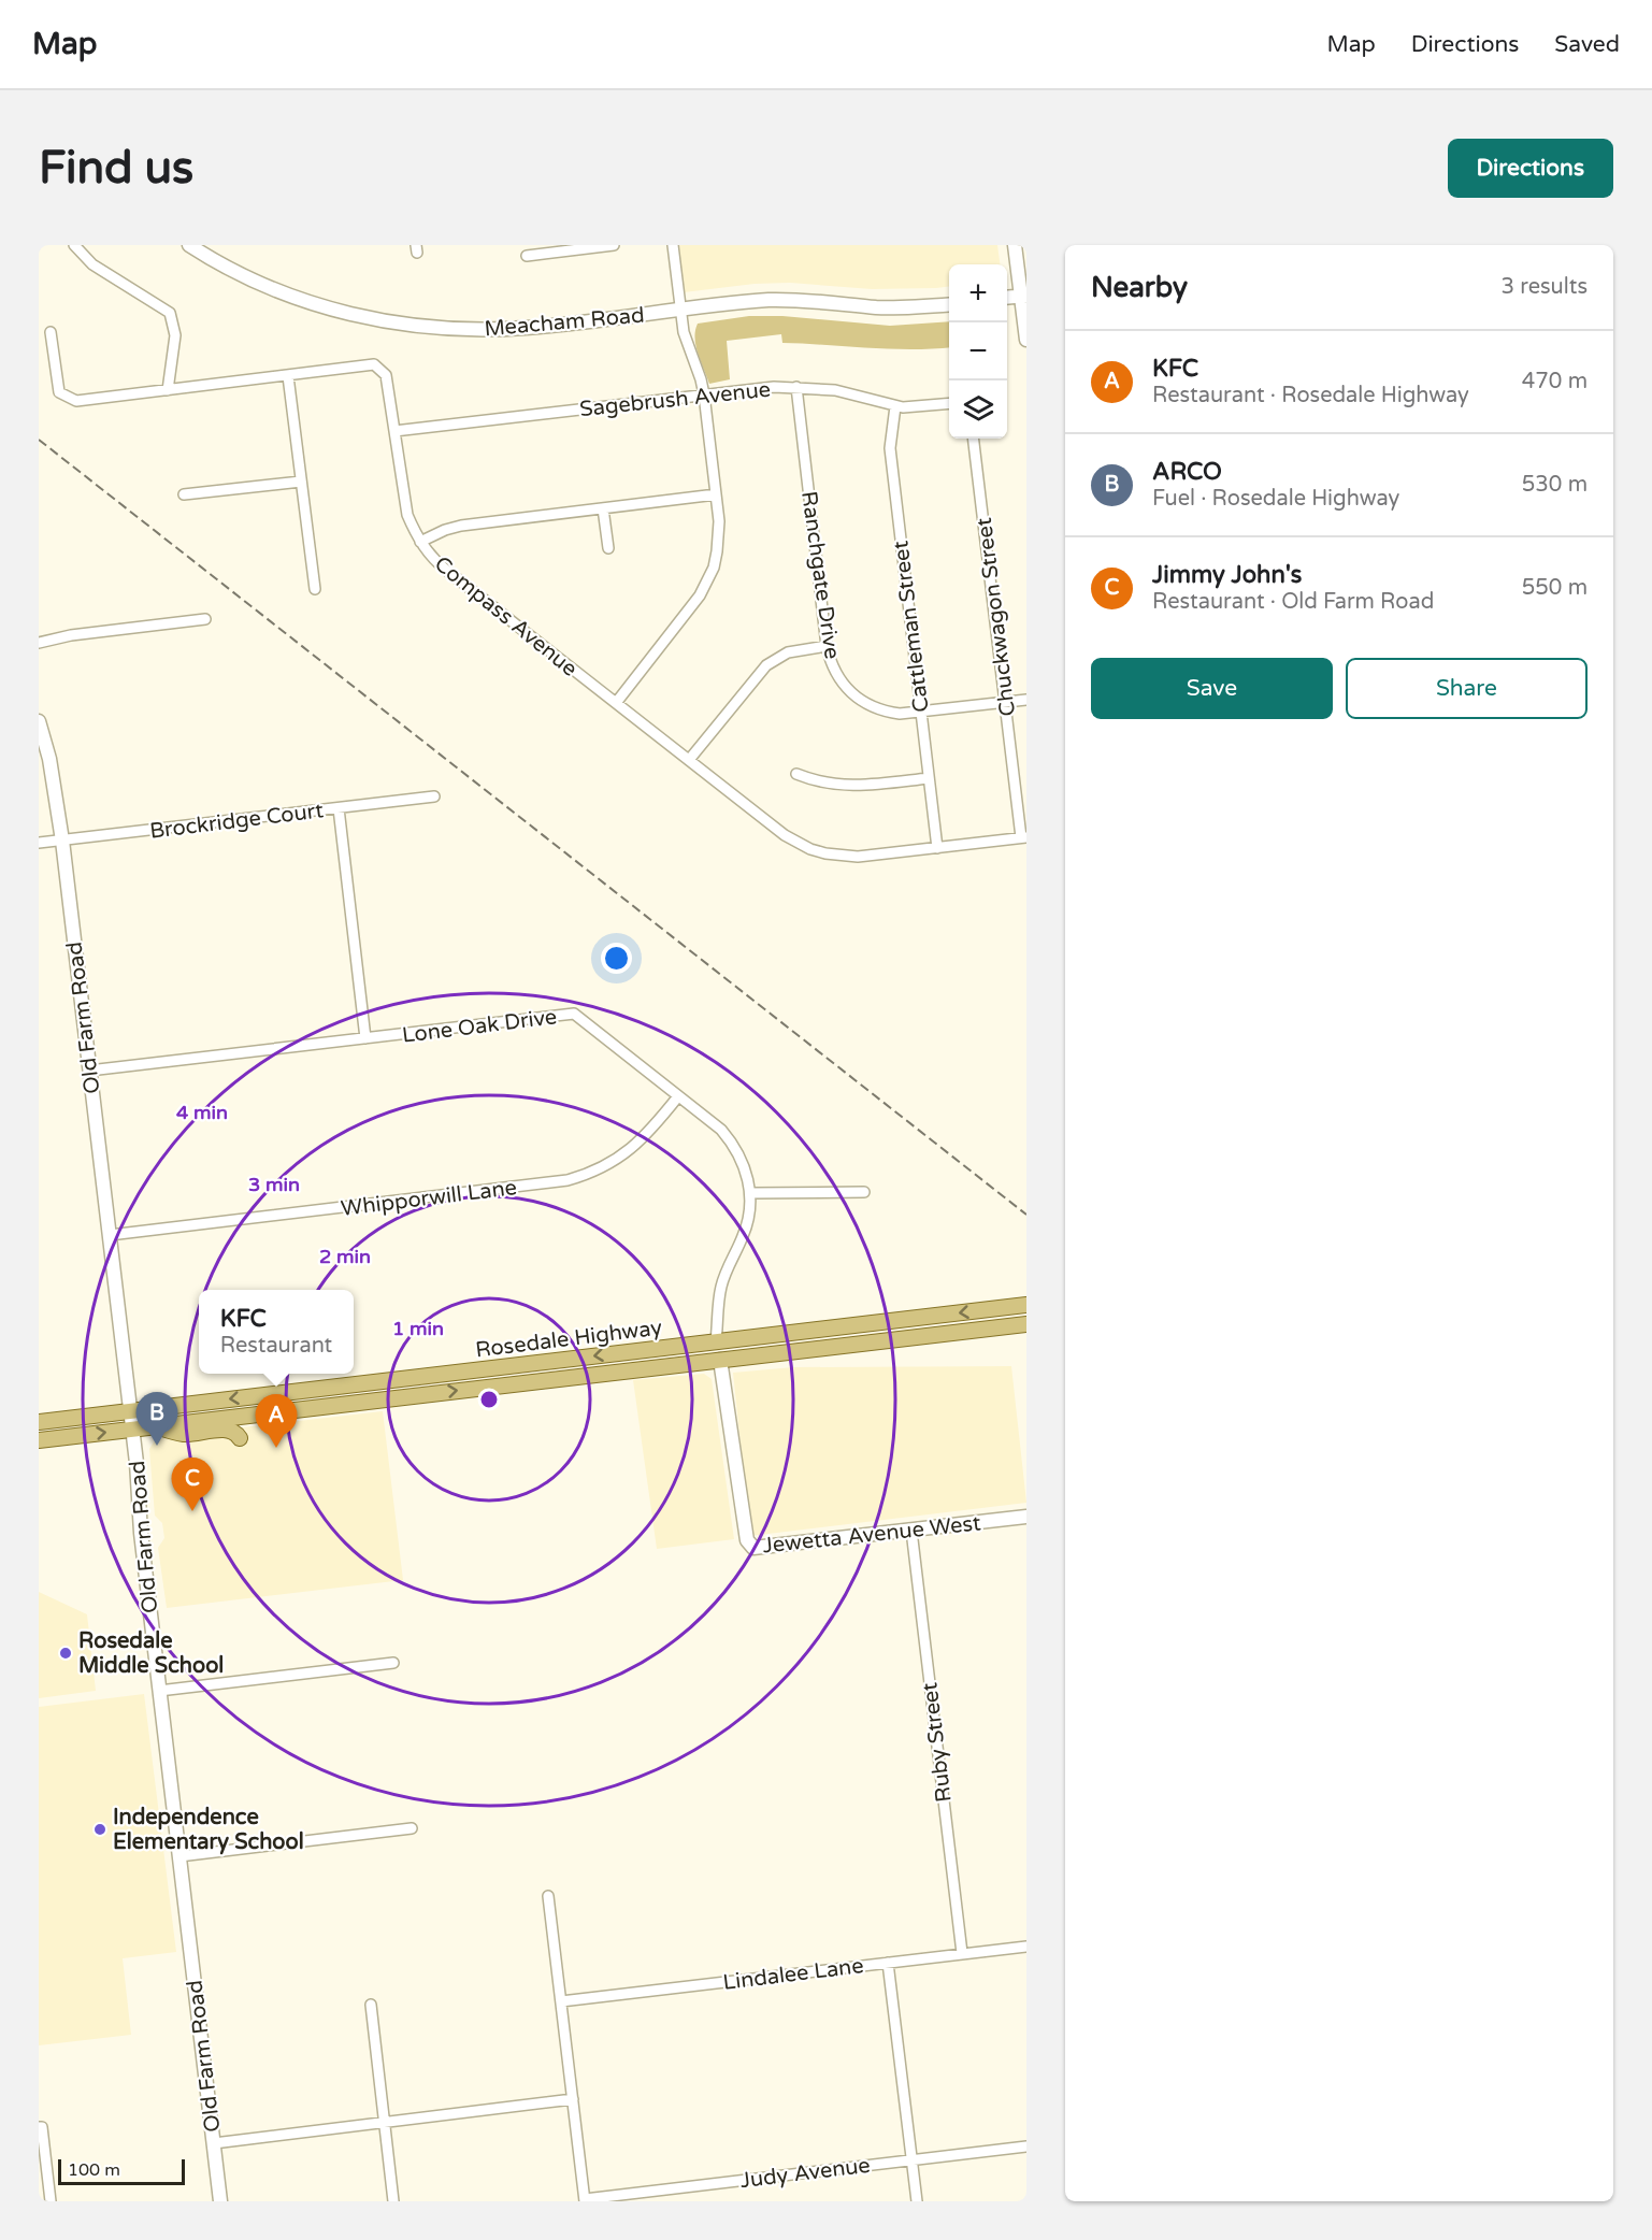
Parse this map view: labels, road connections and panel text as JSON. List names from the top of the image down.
{
  "streets": {
    "main road": ["Rosedale Highway"],
    "street": [
      "Meacham Road",
      "Sagebrush Avenue",
      "Ranchgate Drive",
      "Compass Avenue",
      "Chuckwagon Street",
      "Cattleman Street",
      "Brockridge Court",
      "Old Farm Road",
      "Lone Oak Drive",
      "Whipporwill Lane",
      "Jewetta Avenue West",
      "Ruby Street",
      "Lindalee Lane",
      "Judy Avenue"
    ]
  },
  "crossings": [
    ["Sagebrush Avenue", "Ranchgate Drive"],
    ["Sagebrush Avenue", "Compass Avenue"],
    ["Sagebrush Avenue", "Cattleman Street"],
    ["Ranchgate Drive", "Chuckwagon Street"],
    ["Ranchgate Drive", "Cattleman Street"],
    ["Compass Avenue", "Chuckwagon Street"],
    ["Compass Avenue", "Cattleman Street"],
    ["Brockridge Court", "Old Farm Road"],
    ["Old Farm Road", "Lone Oak Drive"],
    ["Old Farm Road", "Whipporwill Lane"],
    ["Old Farm Road", "Rosedale Highway"],
    ["Lone Oak Drive", "Whipporwill Lane"],
    ["Lone Oak Drive", "Rosedale Highway"],
    ["Rosedale Highway", "Jewetta Avenue West"],
    ["Jewetta Avenue West", "Ruby Street"],
    ["Ruby Street", "Lindalee Lane"]
  ],
  "places": ["Rosedale Middle School", "Independence Elementary School"],
  "scale_bar": "100 m",
  "page": {
    "header": "Map",
    "nav": ["Map", "Directions", "Saved"],
    "buttons": [
      "Directions",
      ["Save", "Share"]
    ],
    "title": "Find us",
    "heading": ["Nearby", "3 results"],
    "map_buttons": ["+", "−"],
    "list": [
      {
        "mark": "A",
        "name": "KFC",
        "note": "Restaurant · Rosedale Highway",
        "value": "470 m"
      },
      {
        "mark": "B",
        "name": "ARCO",
        "note": "Fuel · Rosedale Highway",
        "value": "530 m"
      },
      {
        "mark": "C",
        "name": "Jimmy John's",
        "note": "Restaurant · Old Farm Road",
        "value": "550 m"
      }
    ],
    "popup": ["KFC", "Restaurant"],
    "pins": ["B", "A", "C"],
    "scale": "100 m"
  },
  "rings": [
    "4 min",
    "3 min",
    "2 min",
    "1 min"
  ]
}
